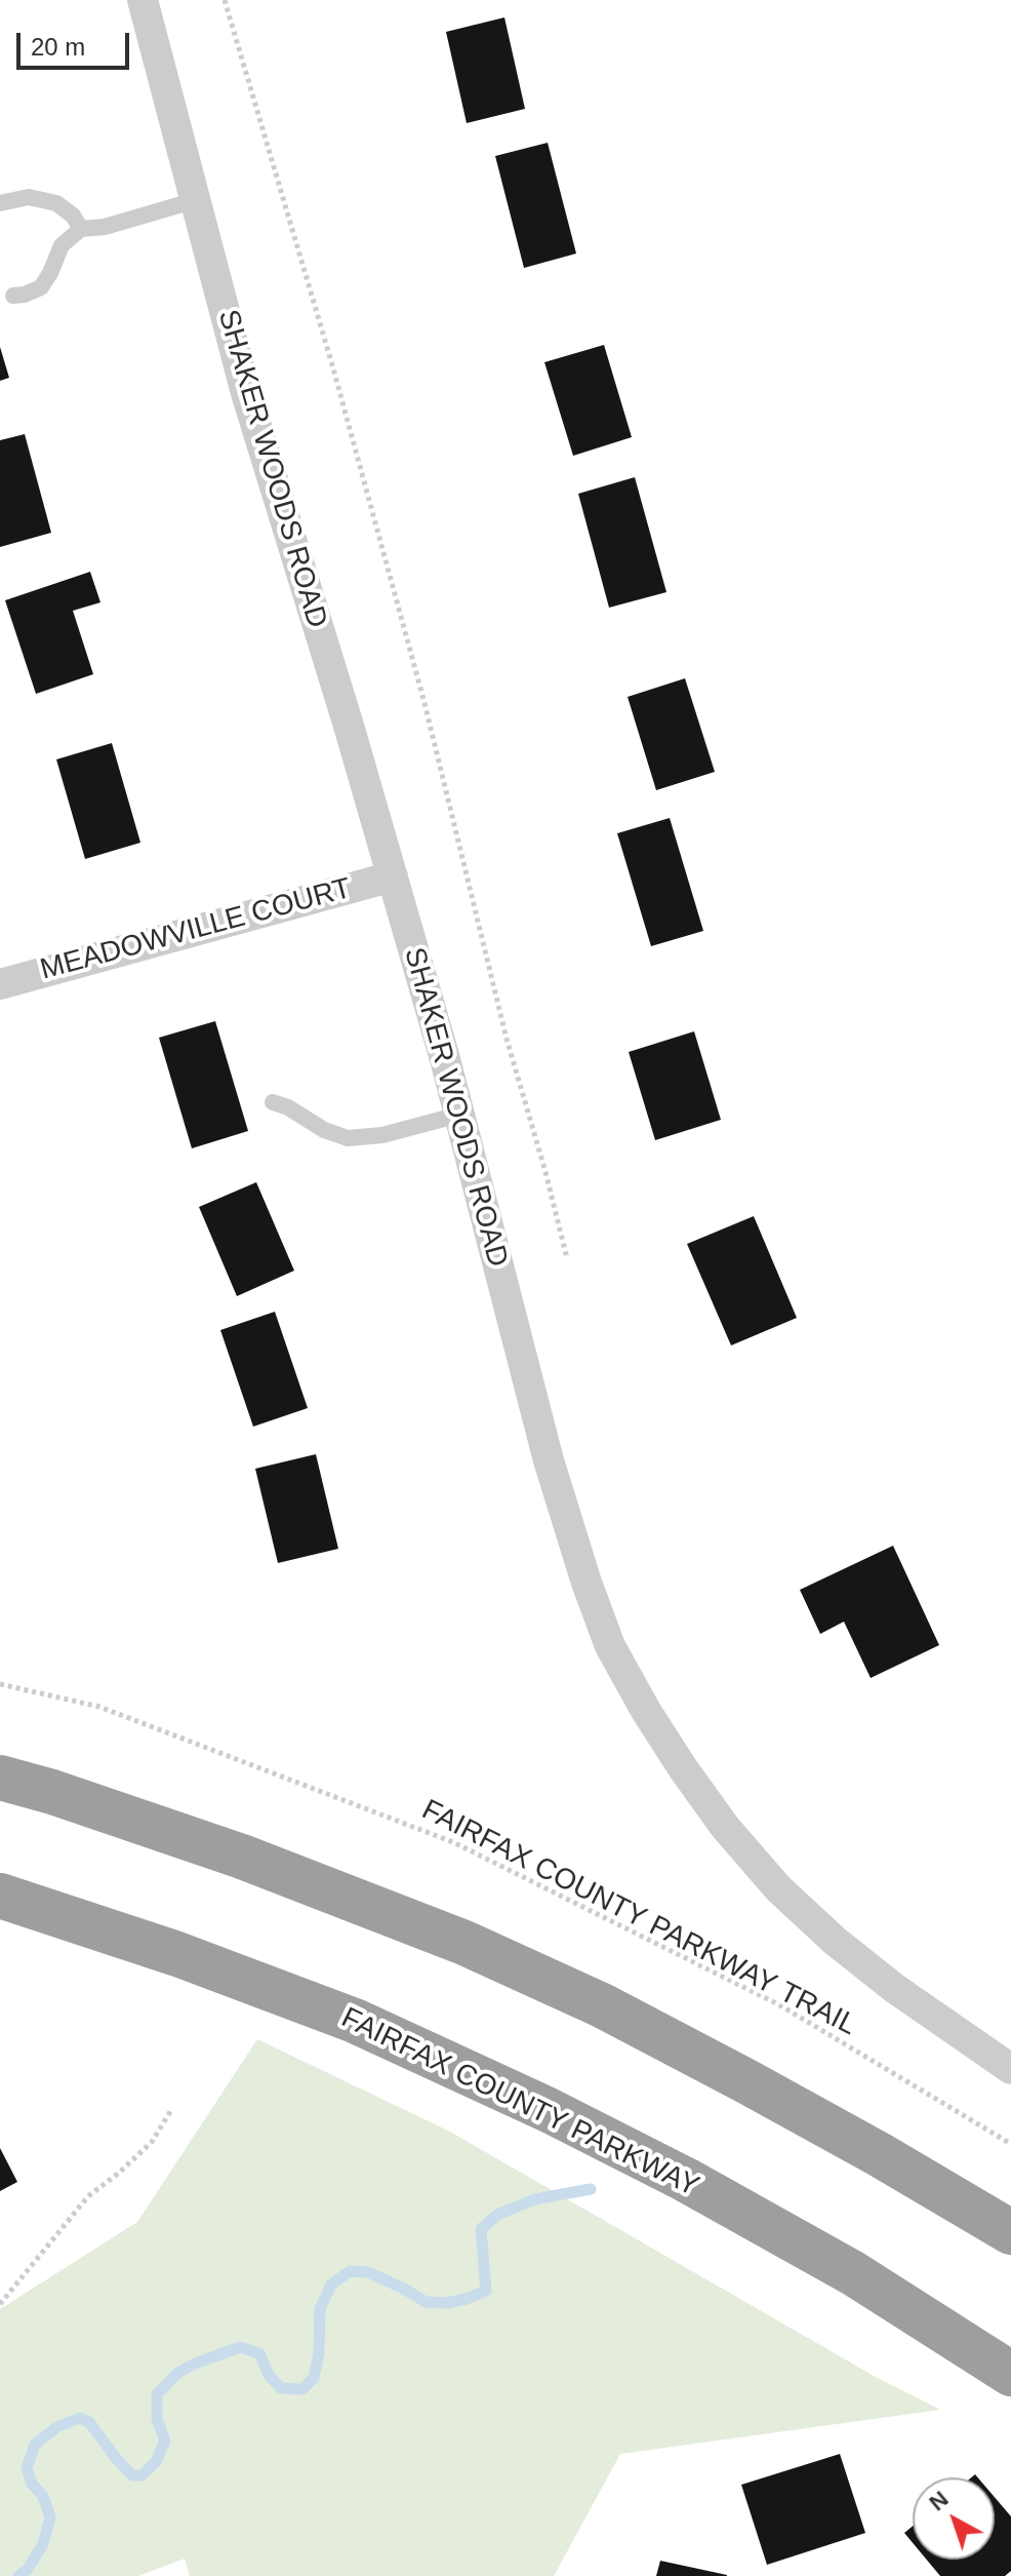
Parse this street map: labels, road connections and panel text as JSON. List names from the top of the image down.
{
  "streets": {
    "highway": ["FAIRFAX COUNTY PARKWAY"],
    "street": ["SHAKER WOODS ROAD", "MEADOWVILLE COURT"],
    "path": ["FAIRFAX COUNTY PARKWAY TRAIL"]
  },
  "crossings": [
    ["SHAKER WOODS ROAD", "MEADOWVILLE COURT"]
  ],
  "scale_bar": "20 m",
  "north": "top left"
}
